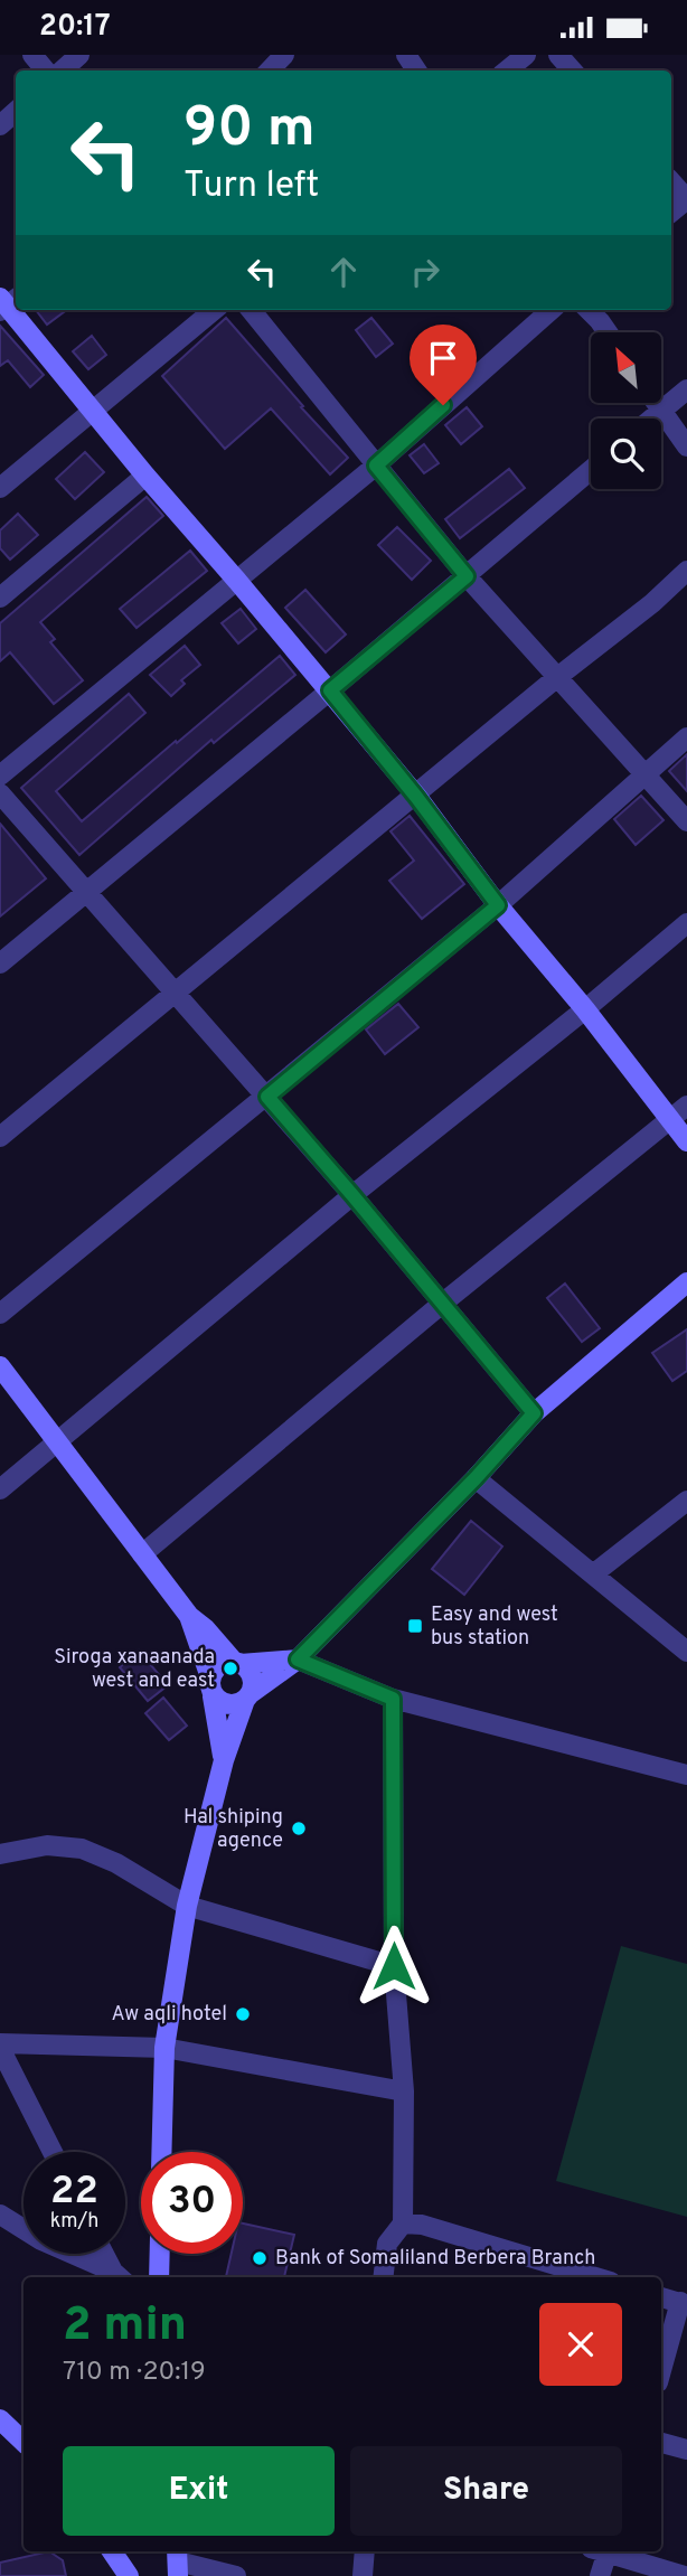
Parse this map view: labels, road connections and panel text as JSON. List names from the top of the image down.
{
  "places": {
    "transit": ["Easy and west bus station"],
    "other": [
      "Siroga xanaanada west and east",
      "Hal shiping agence",
      "Aw aqli hotel",
      "Bank of Somaliland Berbera Branch"
    ]
  },
  "north": "top left",
  "page": {
    "status": "20:17",
    "turn": ["90 m", "Turn left"],
    "speed": "22 km/h",
    "limit": "30",
    "heading": ["2 min", "710 m · 20:19"],
    "buttons": ["Exit", "Share"]
  }
}
